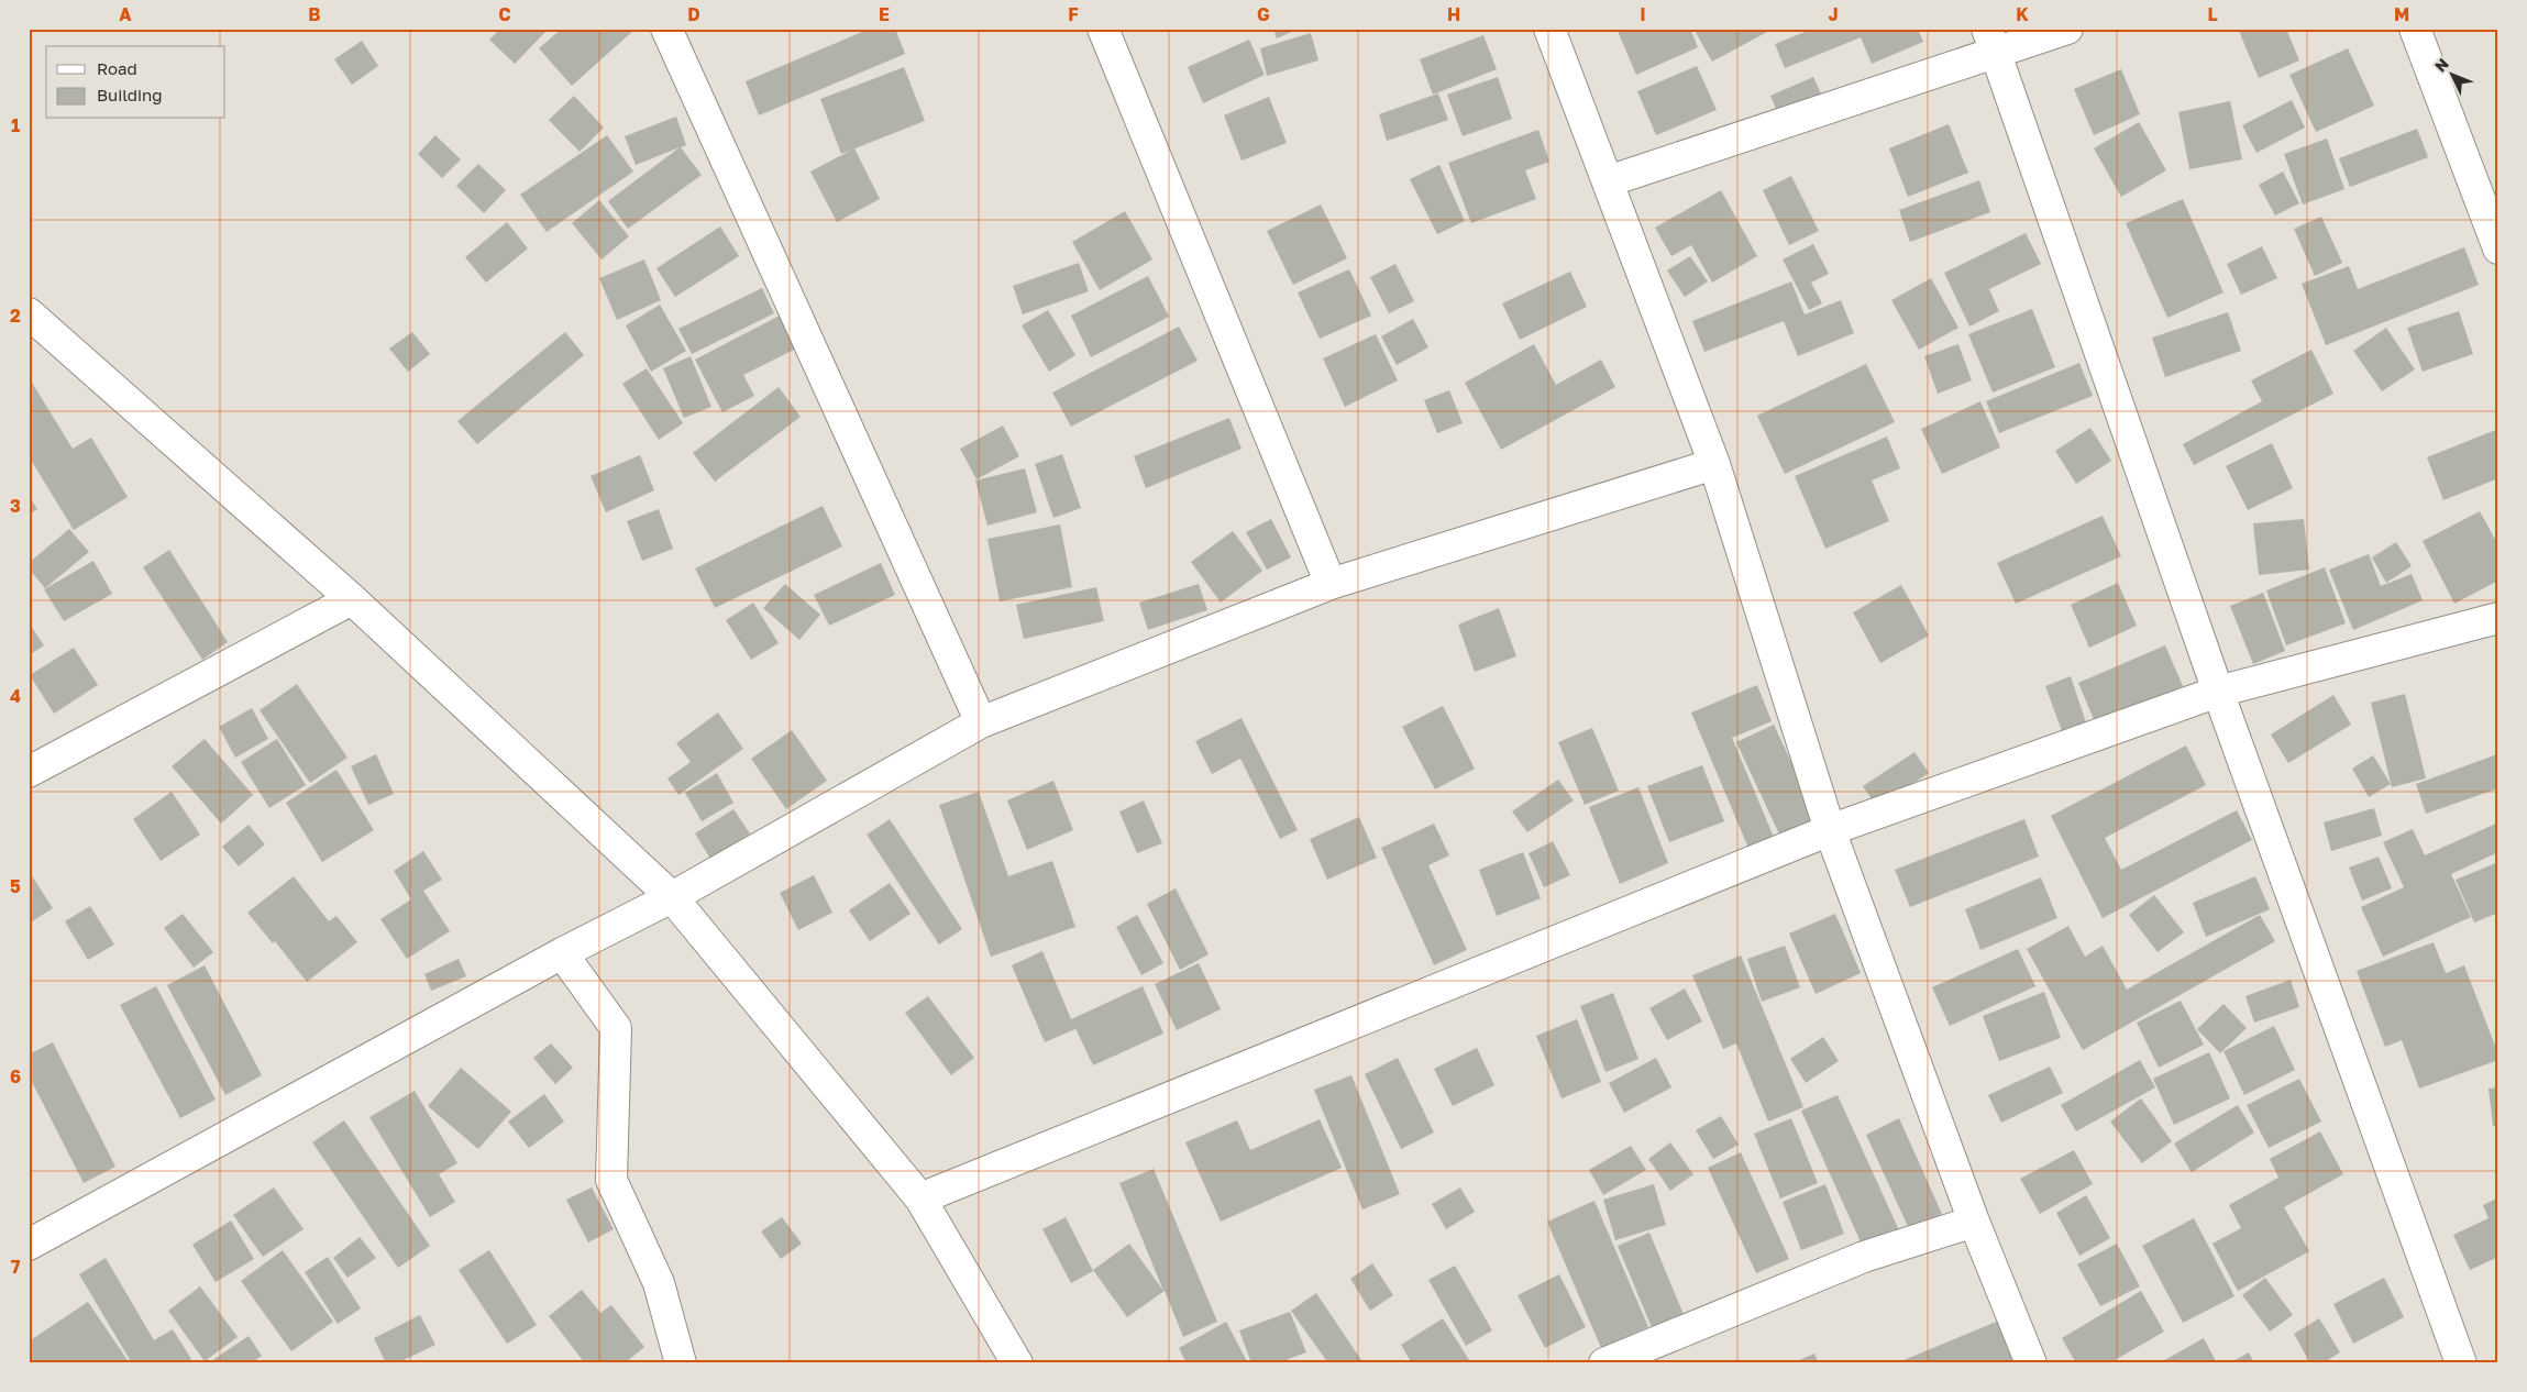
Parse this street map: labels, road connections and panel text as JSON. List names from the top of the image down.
{
  "legend": ["Road", "Building"],
  "north": "top left",
  "grid": {
    "columns": [
      "A",
      "B",
      "C",
      "D",
      "E",
      "F",
      "G",
      "H",
      "I",
      "J",
      "K",
      "L",
      "M"
    ],
    "rows": [
      "1",
      "2",
      "3",
      "4",
      "5",
      "6",
      "7"
    ]
  }
}
